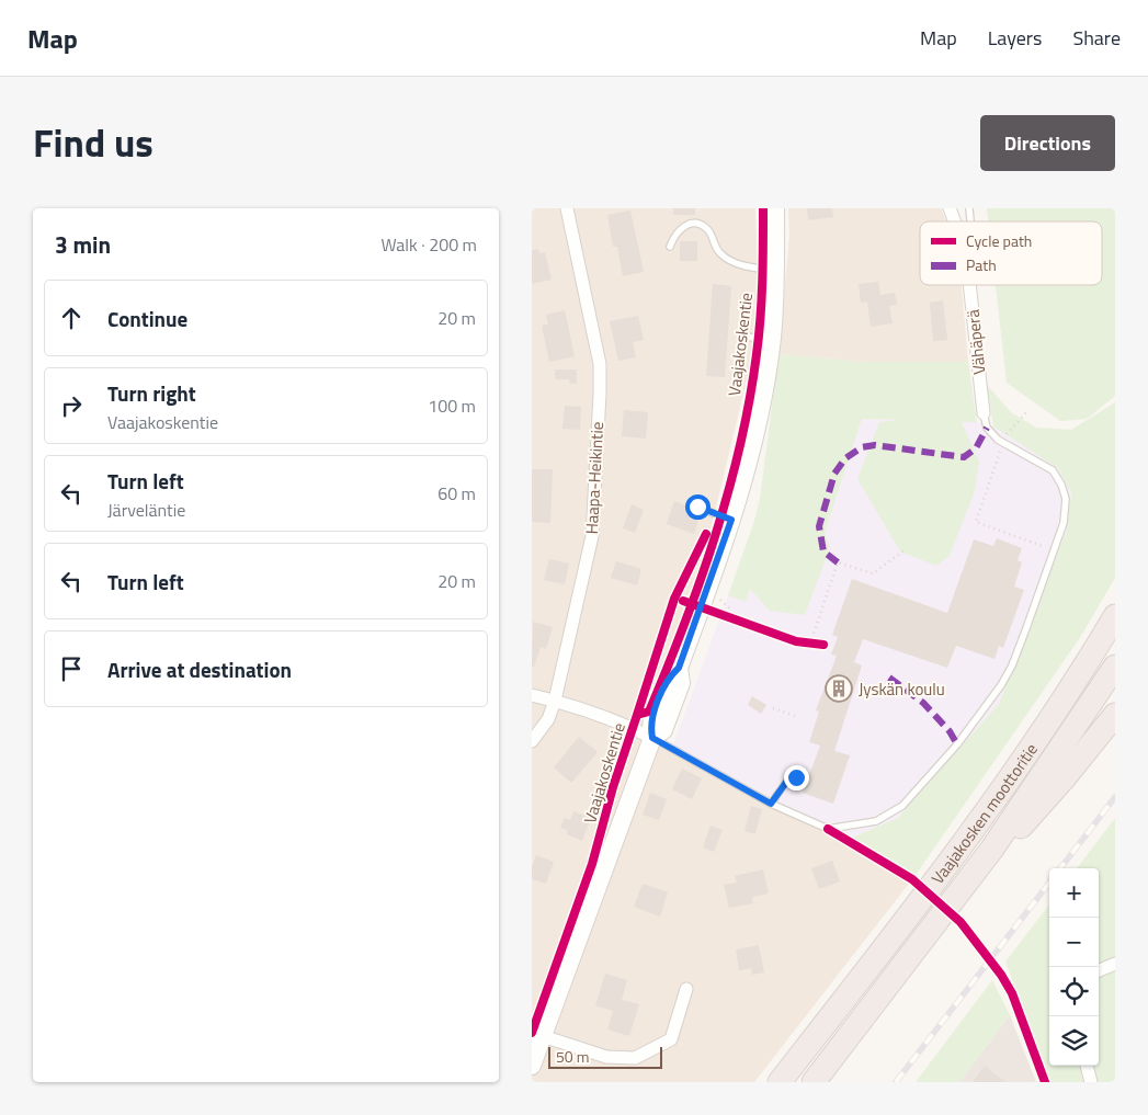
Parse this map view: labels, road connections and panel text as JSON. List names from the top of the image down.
{
  "streets": {
    "highway": ["Vaajakosken moottoritie"],
    "main road": ["Vaajakoskentie"],
    "street": ["Vähäperä", "Haapa-Heikintie"]
  },
  "places": {
    "building": ["Jyskän koulu"]
  },
  "legend": ["Cycle path", "Path"],
  "scale_bar": "50 m",
  "page": {
    "header": "Map",
    "nav": ["Map", "Layers", "Share"],
    "title": "Find us",
    "buttons": "Directions",
    "heading": ["3 min", "Walk · 200 m"],
    "list": [
      ["Continue", "20 m"],
      ["Turn right", "Vaajakoskentie", "100 m"],
      ["Turn left", "Järveläntie", "60 m"],
      ["Turn left", "20 m"],
      "Arrive at destination"
    ],
    "map_buttons": ["+", "−"],
    "scale": "50 m"
  }
}
